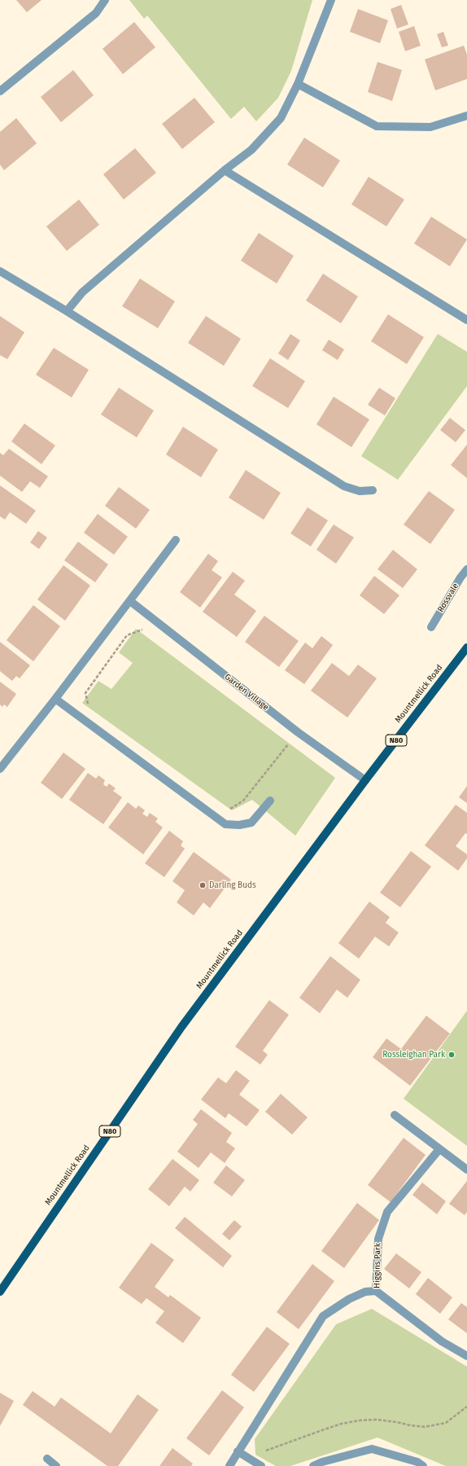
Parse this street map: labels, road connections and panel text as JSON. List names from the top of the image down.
{
  "streets": {
    "main road": ["Mountmellick Road", "N80"],
    "street": ["Rossvale", "Garden Village", "Higgins Park"]
  },
  "crossings": [
    ["Garden Village", "Mountmellick Road"]
  ],
  "places": ["Darling Buds", "Rossleighan Park"]
}
